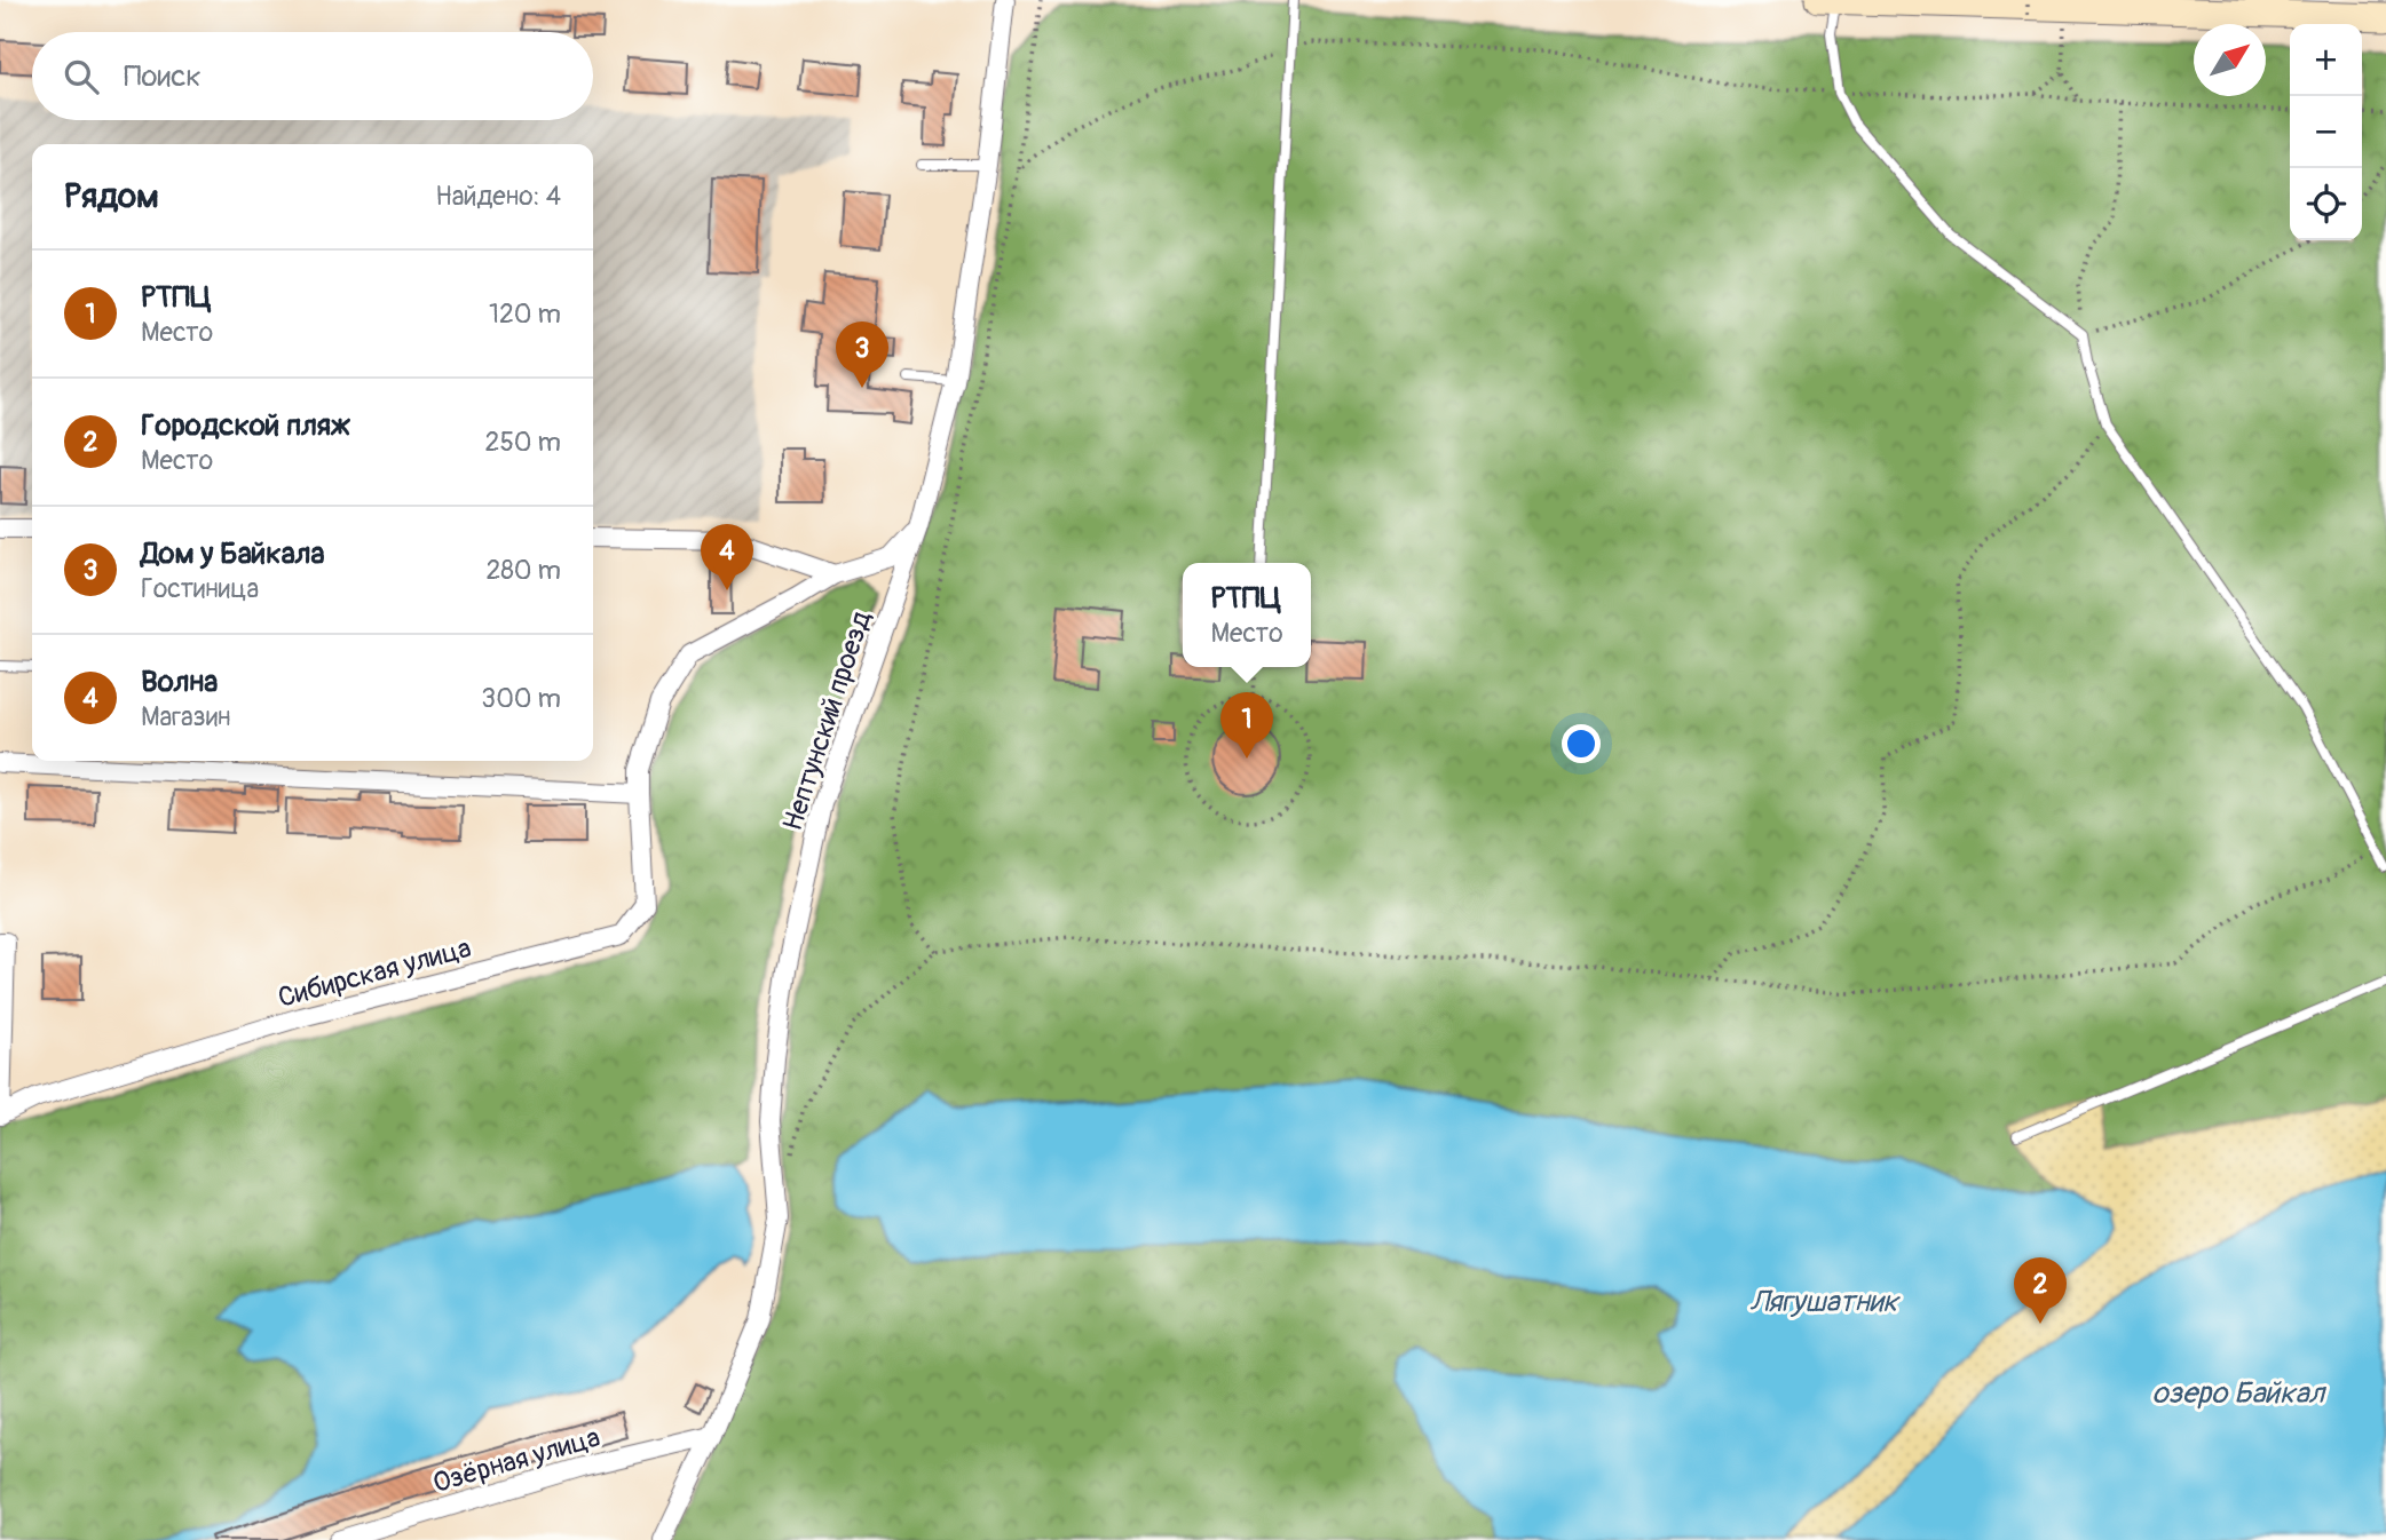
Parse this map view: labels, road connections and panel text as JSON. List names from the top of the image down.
{
  "streets": {
    "street": ["Нептунский проезд", "Сибирская улица", "Озёрная улица"]
  },
  "crossings": [
    ["Нептунский проезд", "Сибирская улица"],
    ["Нептунский проезд", "Озёрная улица"]
  ],
  "water": ["Лягушатник", "озеро Байкал"],
  "north": "top right",
  "page": {
    "map_buttons": ["+", "−"],
    "search": "Поиск",
    "heading": ["Рядом", "Найдено: 4"],
    "list": [
      {
        "mark": "1",
        "name": "РТПЦ",
        "note": "Место",
        "value": "120 m"
      },
      {
        "mark": "2",
        "name": "Городской пляж",
        "note": "Место",
        "value": "250 m"
      },
      {
        "mark": "3",
        "name": "Дом у Байкала",
        "note": "Гостиница",
        "value": "280 m"
      },
      {
        "mark": "4",
        "name": "Волна",
        "note": "Магазин",
        "value": "300 m"
      }
    ],
    "pins": [
      "3",
      "4",
      "1",
      "2"
    ],
    "popup": ["РТПЦ", "Место"]
  }
}
